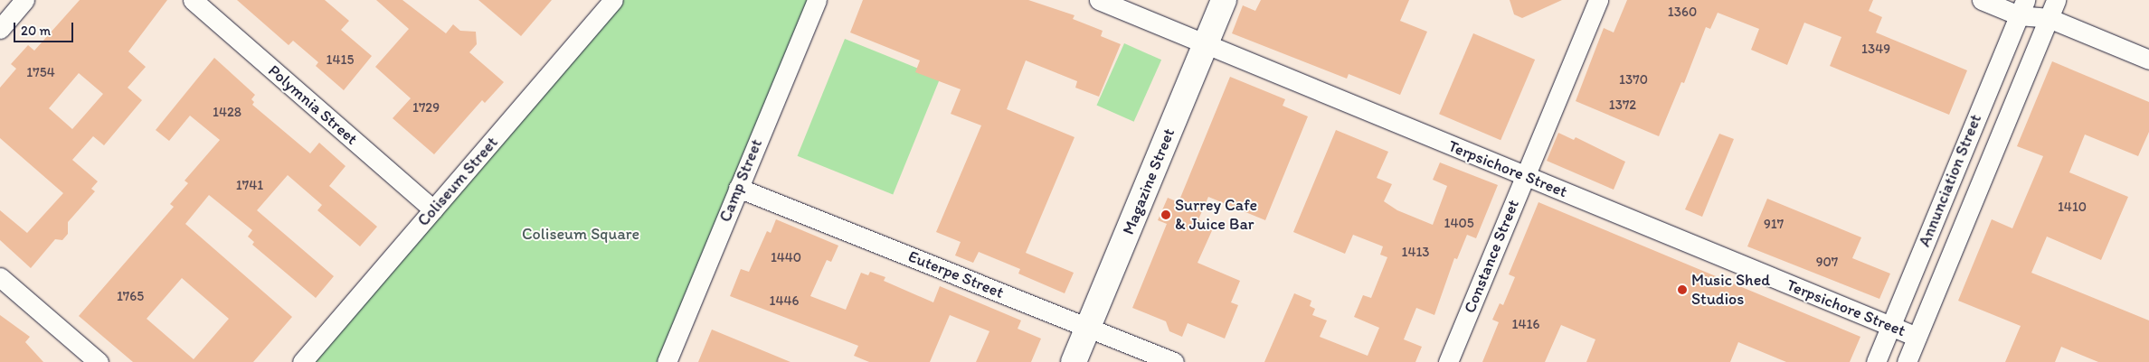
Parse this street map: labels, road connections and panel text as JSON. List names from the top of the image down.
{
  "streets": {
    "street": [
      "Polymnia Street",
      "Terpsichore Street",
      "Camp Street",
      "Annunciation Street",
      "Coliseum Street",
      "Magazine Street",
      "Constance Street",
      "Euterpe Street"
    ]
  },
  "crossings": [
    ["Polymnia Street", "Coliseum Street"],
    ["Terpsichore Street", "Annunciation Street"],
    ["Terpsichore Street", "Magazine Street"],
    ["Terpsichore Street", "Constance Street"],
    ["Camp Street", "Euterpe Street"],
    ["Magazine Street", "Euterpe Street"]
  ],
  "parks": ["Coliseum Square"],
  "places": ["Surrey Cafe & Juice Bar", "Music Shed Studios"],
  "house_numbers": [
    "1360",
    "1349",
    "1415",
    "1754",
    "1370",
    "1372",
    "1729",
    "1428",
    "1741",
    "1410",
    "1405",
    "917",
    "1413",
    "1440",
    "907",
    "1765",
    "1446",
    "1416"
  ],
  "scale_bar": "20 m"
}
